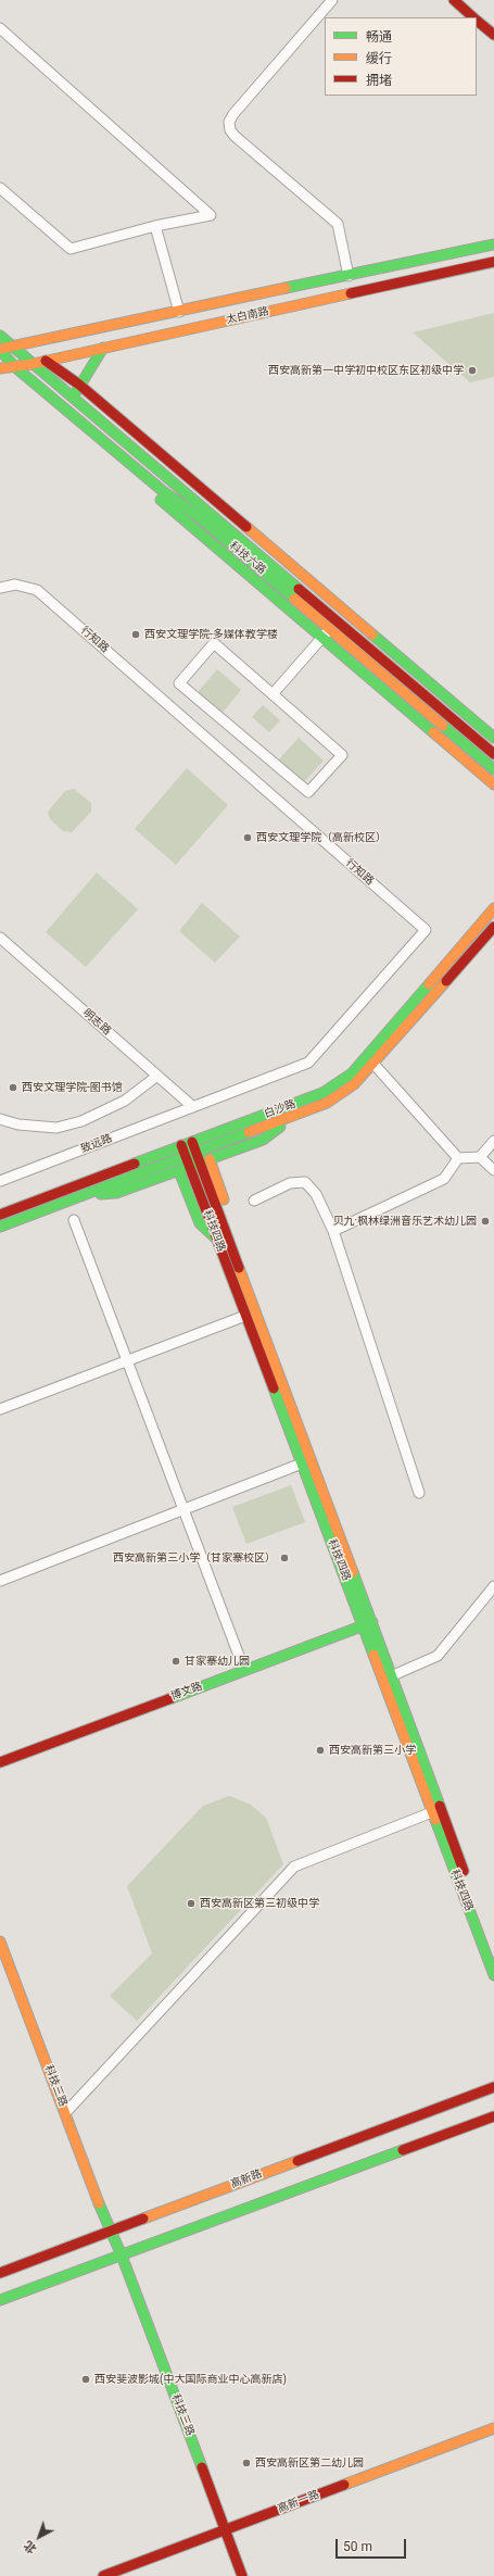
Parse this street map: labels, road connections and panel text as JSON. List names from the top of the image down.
{
  "streets": {
    "street": [
      "太白南路",
      "科技六路",
      "行知路",
      "明志路",
      "白沙路",
      "致远路",
      "科技四路",
      "博文路",
      "科技三路",
      "高新路",
      "高新一路"
    ]
  },
  "crossings": [
    ["太白南路", "科技六路"],
    ["行知路", "明志路"],
    ["行知路", "致远路"],
    ["明志路", "致远路"],
    ["白沙路", "科技四路"],
    ["科技四路", "博文路"],
    ["科技三路", "高新路"],
    ["科技三路", "高新一路"]
  ],
  "places": [
    "西安高新第一中学初中校区东区初级中学",
    "西安文理学院-多媒体教学楼",
    "西安文理学院（高新校区）",
    "西安文理学院-图书馆",
    "贝九·枫林绿洲音乐艺术幼儿园",
    "西安高新第三小学（甘家寨校区）",
    "甘家寨幼儿园",
    "西安高新第三小学",
    "西安高新区第三初级中学",
    "西安斐波影城(中大国际商业中心高新店)",
    "西安高新区第二幼儿园"
  ],
  "legend": ["畅通", "缓行", "拥堵"],
  "scale_bar": "50 m",
  "north": "bottom left"
}
